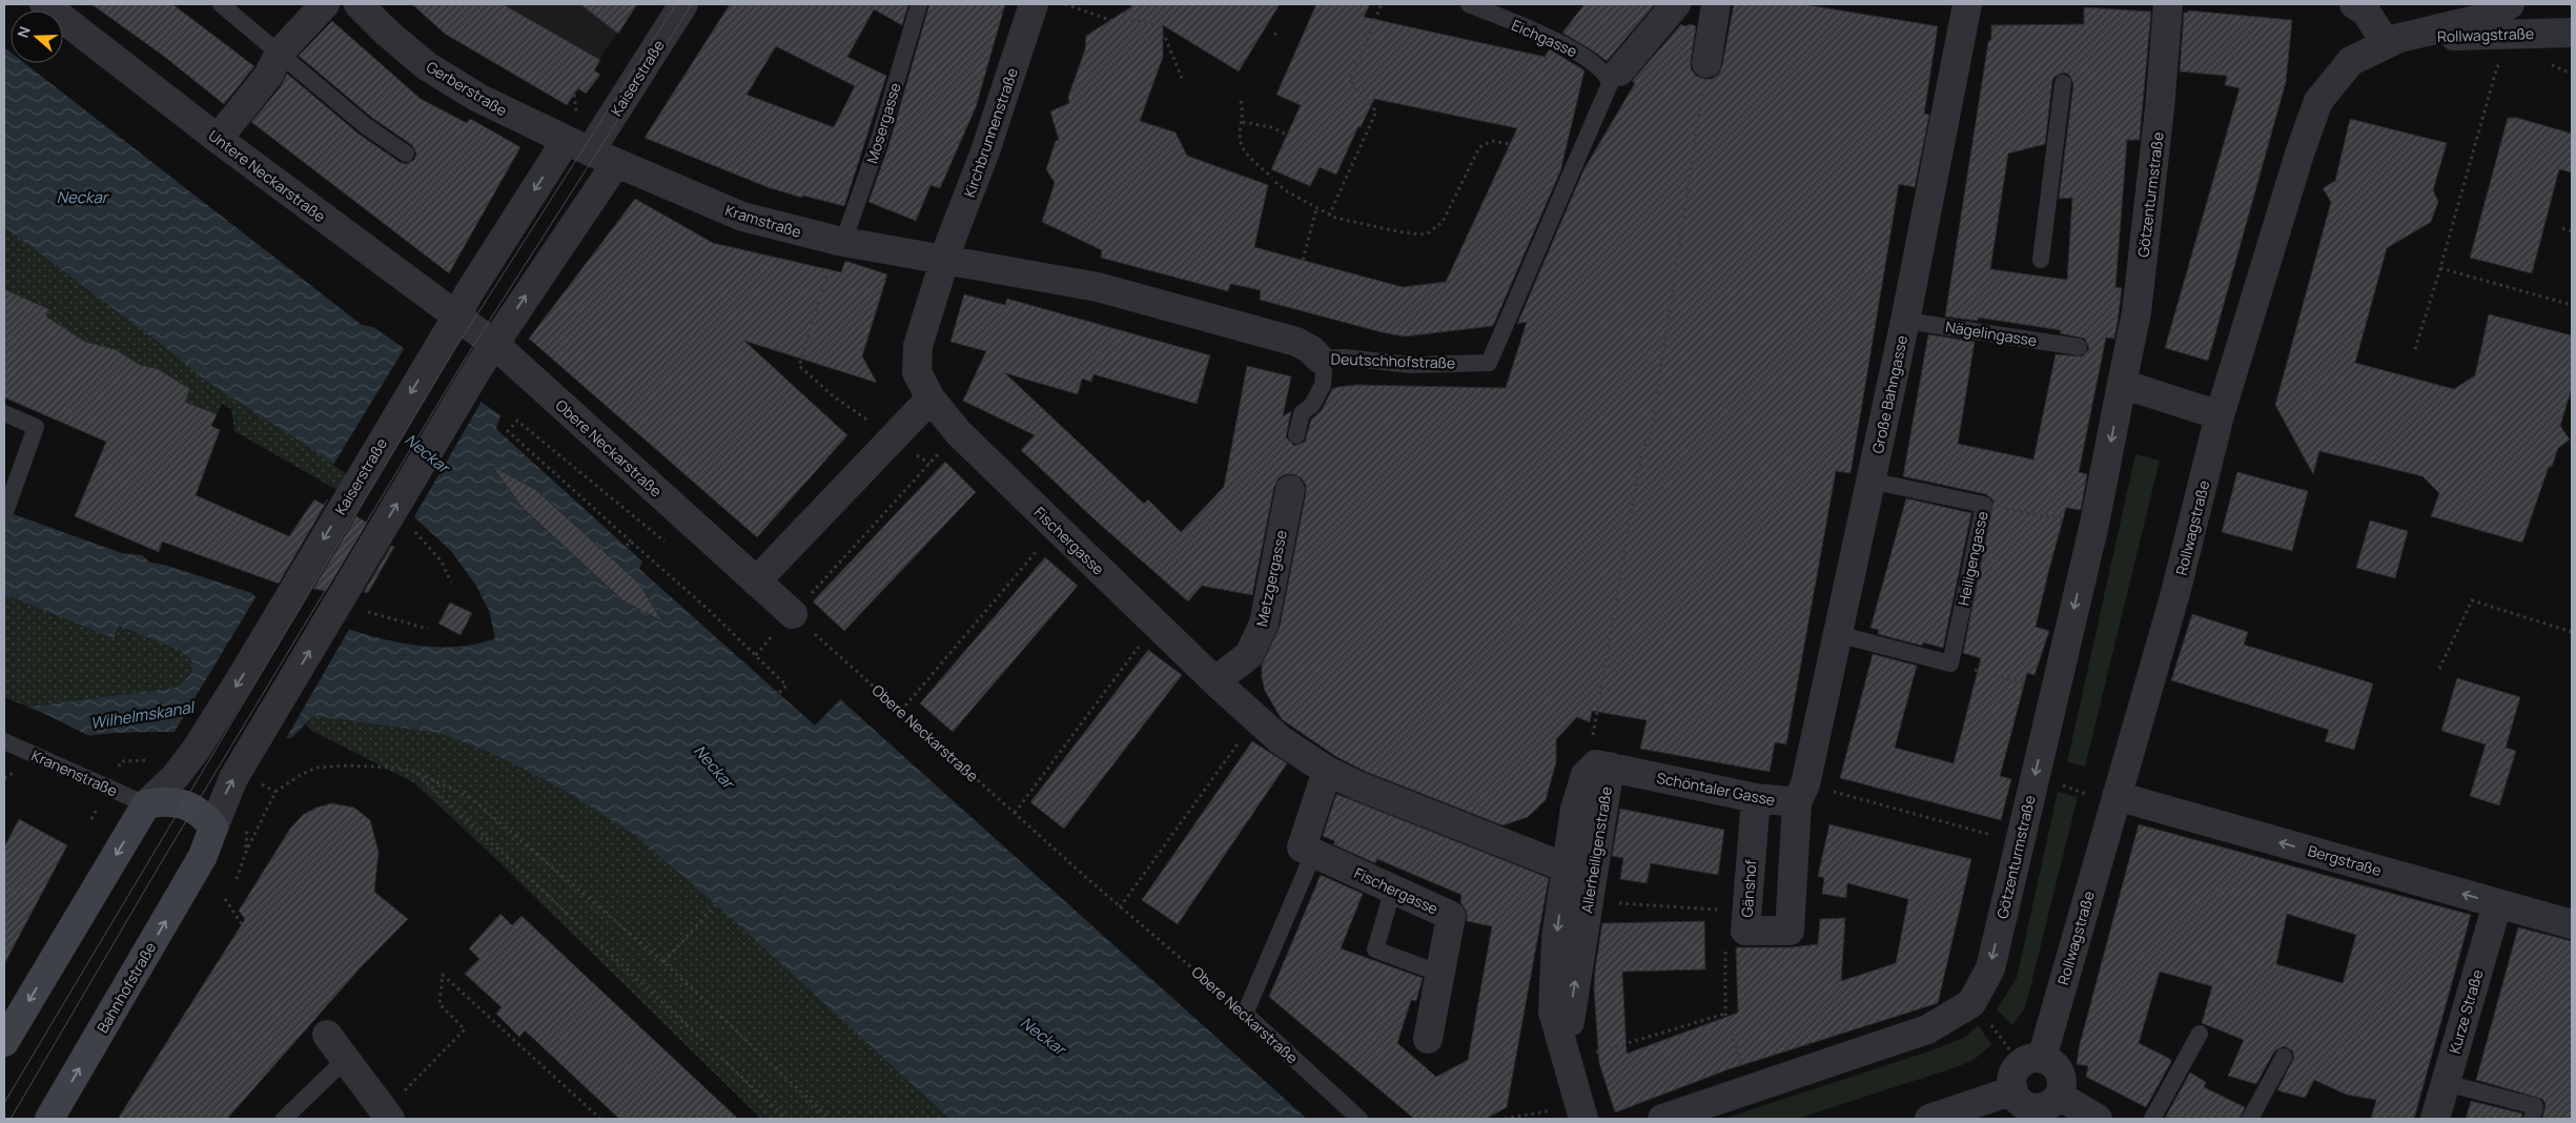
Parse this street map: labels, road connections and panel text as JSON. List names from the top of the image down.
{
  "streets": {
    "street": [
      "Rollwagstraße",
      "Kaiserstraße",
      "Gerberstraße",
      "Kirchbrunnenstraße",
      "Untere Neckarstraße",
      "Götzenturmstraße",
      "Kramstraße",
      "Deutschhofstraße",
      "Große Bahngasse",
      "Obere Neckarstraße",
      "Fischergasse",
      "Metzgergasse",
      "Schöntaler Gasse",
      "Allerheiligenstraße",
      "Bergstraße",
      "Gänshof",
      "Bahnhofstraße",
      "Kurze Straße"
    ],
    "lane": [
      "Eichgasse",
      "Mosergasse",
      "Nägelingasse",
      "Heiligengasse",
      "Kranenstraße"
    ]
  },
  "crossings": [
    ["Rollwagstraße", "Bergstraße"],
    ["Eichgasse", "Deutschhofstraße"],
    ["Kaiserstraße", "Gerberstraße"],
    ["Kaiserstraße", "Untere Neckarstraße"],
    ["Kaiserstraße", "Kramstraße"],
    ["Kaiserstraße", "Kranenstraße"],
    ["Gerberstraße", "Kramstraße"],
    ["Mosergasse", "Kramstraße"],
    ["Kirchbrunnenstraße", "Kramstraße"],
    ["Kirchbrunnenstraße", "Deutschhofstraße"],
    ["Kirchbrunnenstraße", "Fischergasse"],
    ["Untere Neckarstraße", "Obere Neckarstraße"],
    ["Kramstraße", "Deutschhofstraße"],
    ["Kramstraße", "Fischergasse"],
    ["Nägelingasse", "Große Bahngasse"],
    ["Deutschhofstraße", "Fischergasse"],
    ["Große Bahngasse", "Heiligengasse"],
    ["Große Bahngasse", "Schöntaler Gasse"],
    ["Große Bahngasse", "Gänshof"],
    ["Fischergasse", "Metzgergasse"],
    ["Fischergasse", "Allerheiligenstraße"],
    ["Schöntaler Gasse", "Allerheiligenstraße"],
    ["Schöntaler Gasse", "Gänshof"],
    ["Bergstraße", "Kurze Straße"]
  ],
  "one_way": ["Götzenturmstraße", "Bergstraße"],
  "water": ["Neckar", "Wilhelmskanal"],
  "north": "left"
}
